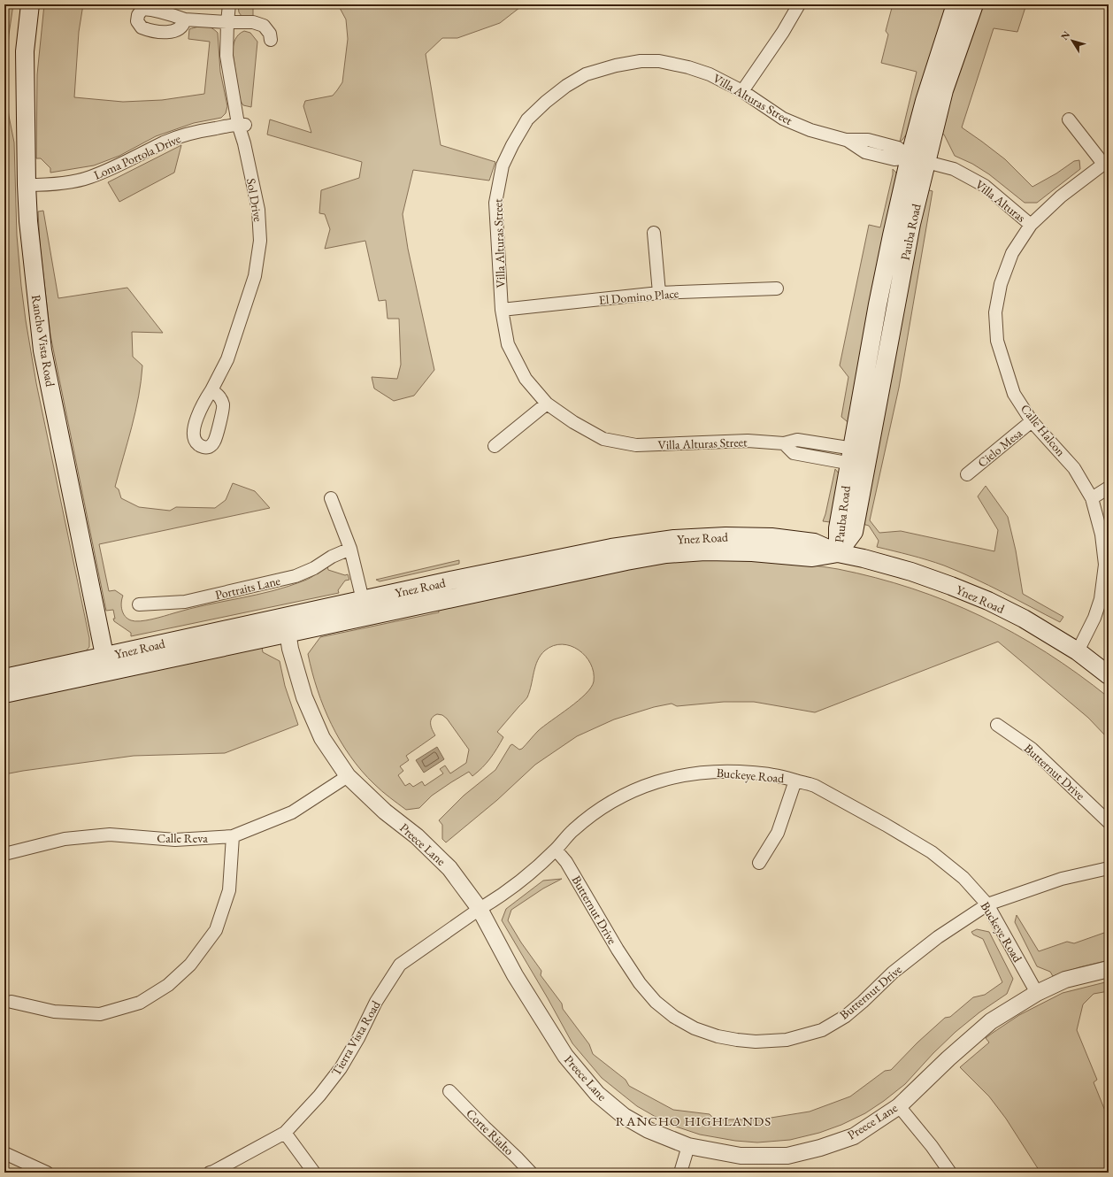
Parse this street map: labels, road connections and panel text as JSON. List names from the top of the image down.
{
  "streets": {
    "main road": ["Pauba Road", "Rancho Vista Road", "Ynez Road"],
    "street": [
      "Villa Alturas Street",
      "Loma Portola Drive",
      "Sol Drive",
      "Villa Alturas",
      "El Domino Place",
      "Calle Halcon",
      "Cielo Mesa",
      "Portraits Lane",
      "Butternut Drive",
      "Buckeye Road",
      "Calle Reva",
      "Preece Lane",
      "Tierra Vista Road",
      "Corte Rialto"
    ]
  },
  "crossings": [
    ["Villa Alturas Street", "Villa Alturas"],
    ["Villa Alturas Street", "Pauba Road"],
    ["Villa Alturas Street", "El Domino Place"],
    ["Loma Portola Drive", "Sol Drive"],
    ["Loma Portola Drive", "Rancho Vista Road"],
    ["Villa Alturas", "Pauba Road"],
    ["Villa Alturas", "Calle Halcon"],
    ["Pauba Road", "Ynez Road"],
    ["Rancho Vista Road", "Ynez Road"],
    ["Calle Halcon", "Cielo Mesa"],
    ["Calle Halcon", "Ynez Road"],
    ["Ynez Road", "Preece Lane"],
    ["Butternut Drive", "Buckeye Road"],
    ["Buckeye Road", "Preece Lane"],
    ["Buckeye Road", "Tierra Vista Road"],
    ["Calle Reva", "Preece Lane"],
    ["Preece Lane", "Tierra Vista Road"]
  ],
  "districts": ["RANCHO HIGHLANDS"],
  "north": "top left"
}
